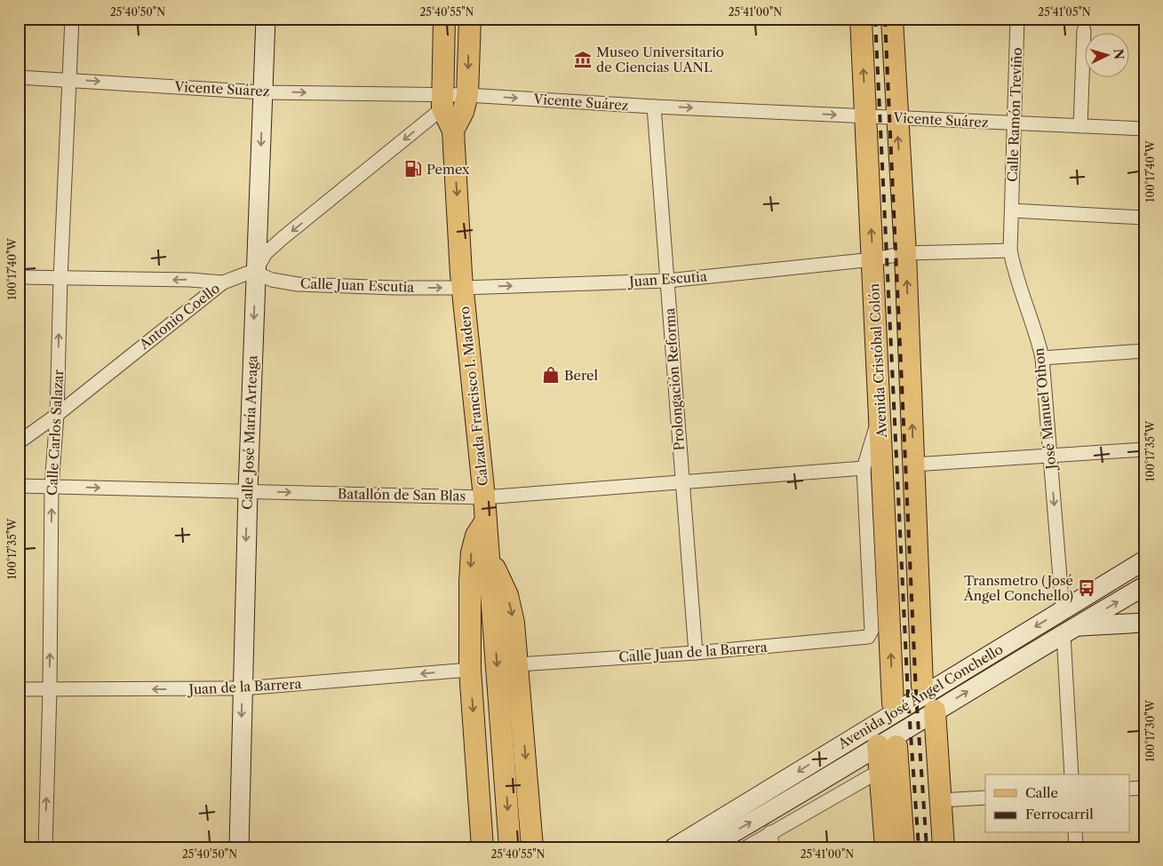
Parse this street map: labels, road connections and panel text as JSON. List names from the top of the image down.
{
  "streets": {
    "main road": [
      "Avenida Cristóbal Colón",
      "Calzada Francisco I. Madero",
      "Calle José María Arteaga",
      "Avenida José Ángel Conchello"
    ],
    "street": [
      "Vicente Suárez",
      "Calle Ramón Treviño",
      "Juan Escutia",
      "Calle Juan Escutia",
      "Antonio Coello",
      "Prolongación Reforma",
      "José Manuel Othon",
      "Calle Carlos Salazar",
      "Batallón de San Blas",
      "Calle Juan de la Barrera",
      "Juan de la Barrera"
    ]
  },
  "crossings": [
    ["Vicente Suárez", "Calle Ramón Treviño"],
    ["Vicente Suárez", "Avenida Cristóbal Colón"],
    ["Vicente Suárez", "Prolongación Reforma"],
    ["Vicente Suárez", "Calzada Francisco I. Madero"],
    ["Vicente Suárez", "Calle Carlos Salazar"],
    ["Vicente Suárez", "Calle José María Arteaga"],
    ["Calle Ramón Treviño", "José Manuel Othon"],
    ["Juan Escutia", "Calle Juan Escutia"],
    ["Juan Escutia", "Avenida Cristóbal Colón"],
    ["Juan Escutia", "Prolongación Reforma"],
    ["Juan Escutia", "Calzada Francisco I. Madero"],
    ["Calle Juan Escutia", "Antonio Coello"],
    ["Calle Juan Escutia", "Calzada Francisco I. Madero"],
    ["Calle Juan Escutia", "Calle José María Arteaga"],
    ["Antonio Coello", "Calle Carlos Salazar"],
    ["Antonio Coello", "Calle José María Arteaga"],
    ["Prolongación Reforma", "Batallón de San Blas"],
    ["Prolongación Reforma", "Calle Juan de la Barrera"],
    ["Calzada Francisco I. Madero", "Batallón de San Blas"],
    ["José Manuel Othon", "Avenida José Ángel Conchello"],
    ["Calle Carlos Salazar", "Batallón de San Blas"],
    ["Calle Carlos Salazar", "Juan de la Barrera"],
    ["Calle José María Arteaga", "Batallón de San Blas"],
    ["Calle José María Arteaga", "Juan de la Barrera"],
    ["Batallón de San Blas", "Calle Juan de la Barrera"]
  ],
  "one_way": [
    "Vicente Suárez",
    "Juan Escutia",
    "Calle Juan Escutia",
    "José Manuel Othon",
    "Calle Carlos Salazar",
    "Calle José María Arteaga",
    "Batallón de San Blas",
    "Juan de la Barrera"
  ],
  "places": {
    "museum": ["Museo Universitario de Ciencias UANL"],
    "fuel station": ["Pemex"],
    "shop": ["Berel"],
    "bus stop": ["Transmetro (José Ángel Conchello)"]
  },
  "legend": ["Calle", "Ferrocarril"],
  "north": "right",
  "coordinates": [
    "25°40'50\"N",
    "25°40'55\"N",
    "25°41'00\"N",
    "25°41'05\"N",
    "100°17'40\"W",
    "100°17'35\"W",
    "100°17'30\"W"
  ]
}
